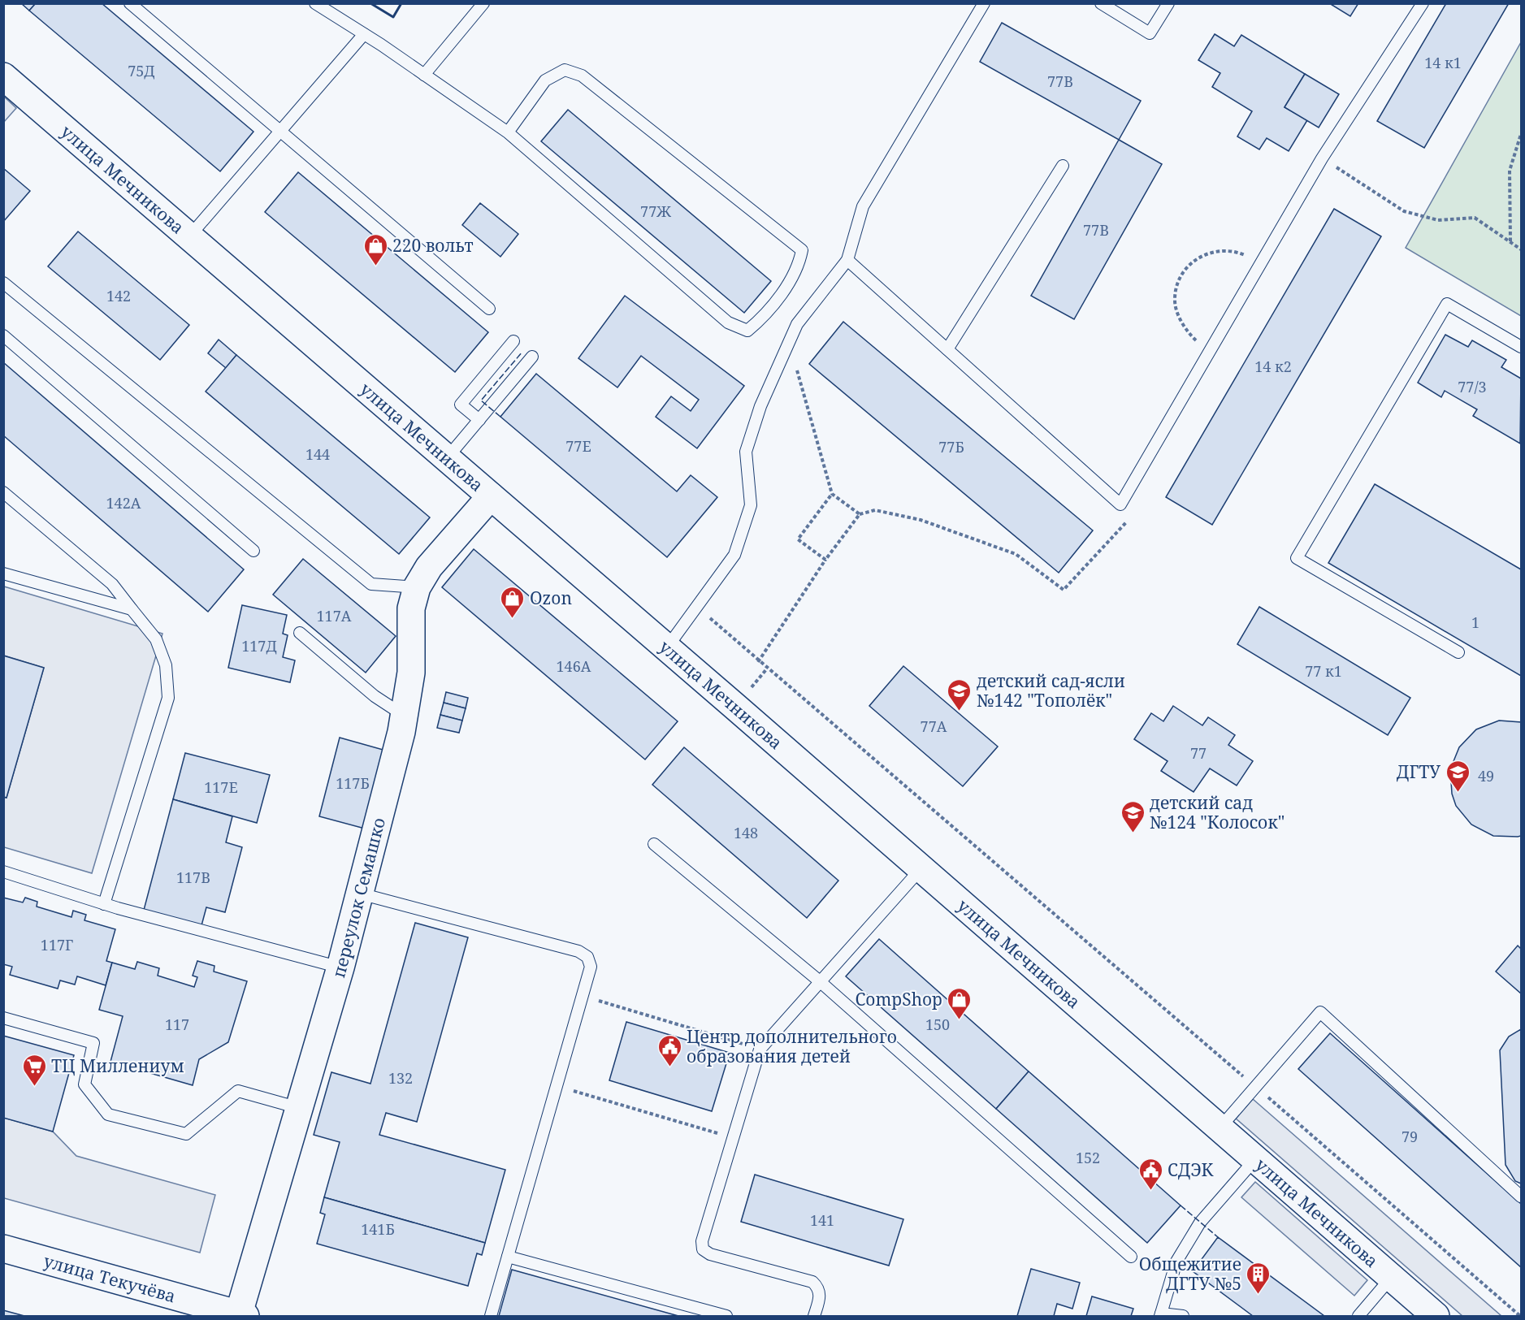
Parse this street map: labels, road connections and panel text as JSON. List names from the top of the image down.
{
  "streets": {
    "main road": ["улица Мечникова", "переулок Семашко", "улица Текучёва"]
  },
  "crossings": [
    ["улица Мечникова", "переулок Семашко"],
    ["переулок Семашко", "улица Текучёва"]
  ],
  "places": {
    "shop": ["220 вольт", "Ozon", "CompShop"],
    "school or university": ["детский сад-ясли №142 \"Тополёк\"", "ДГТУ", "детский сад №124 \"Колосок\""],
    "public building": ["Центр дополнительного образования детей", "СДЭК"],
    "supermarket": ["ТЦ Миллениум"],
    "building": ["Общежитие ДГТУ №5"]
  },
  "house_numbers": [
    "14 к1",
    "75Д",
    "77В",
    "77Ж",
    "77В",
    "142",
    "14 к2",
    "77/3",
    "77Е",
    "77Б",
    "144",
    "142А",
    "117А",
    "1",
    "117Д",
    "146А",
    "77 к1",
    "77А",
    "77",
    "49",
    "117Б",
    "117Е",
    "148",
    "117В",
    "117Г",
    "117",
    "150",
    "132",
    "79",
    "152",
    "141",
    "141Б"
  ]
}
